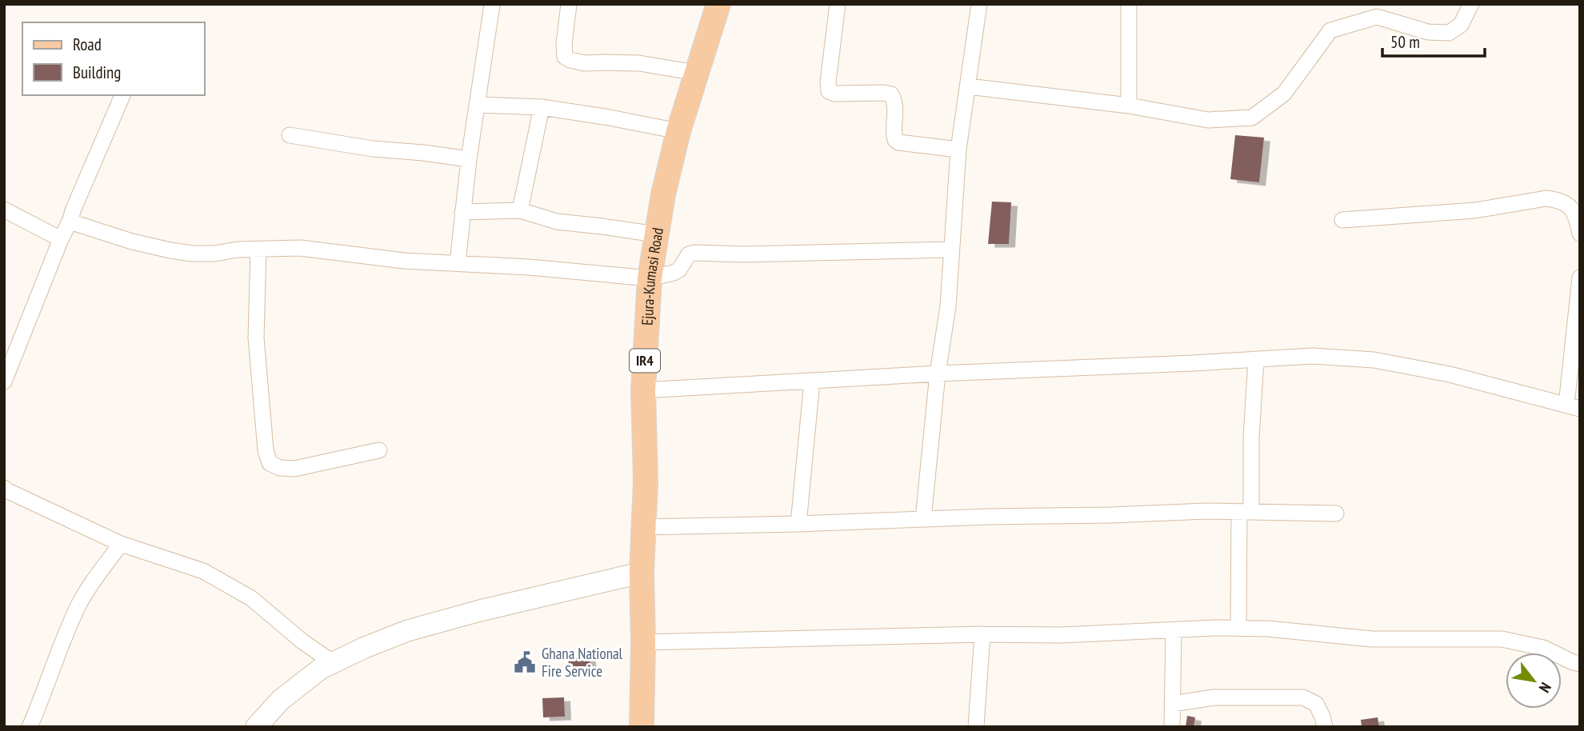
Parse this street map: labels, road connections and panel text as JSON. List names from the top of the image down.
{
  "streets": {
    "main road": ["Ejura-Kumasi Road", "IR4"]
  },
  "places": {
    "public building": ["Ghana National Fire Service"]
  },
  "legend": ["Road", "Building"],
  "scale_bar": "50 m",
  "north": "bottom right"
}
